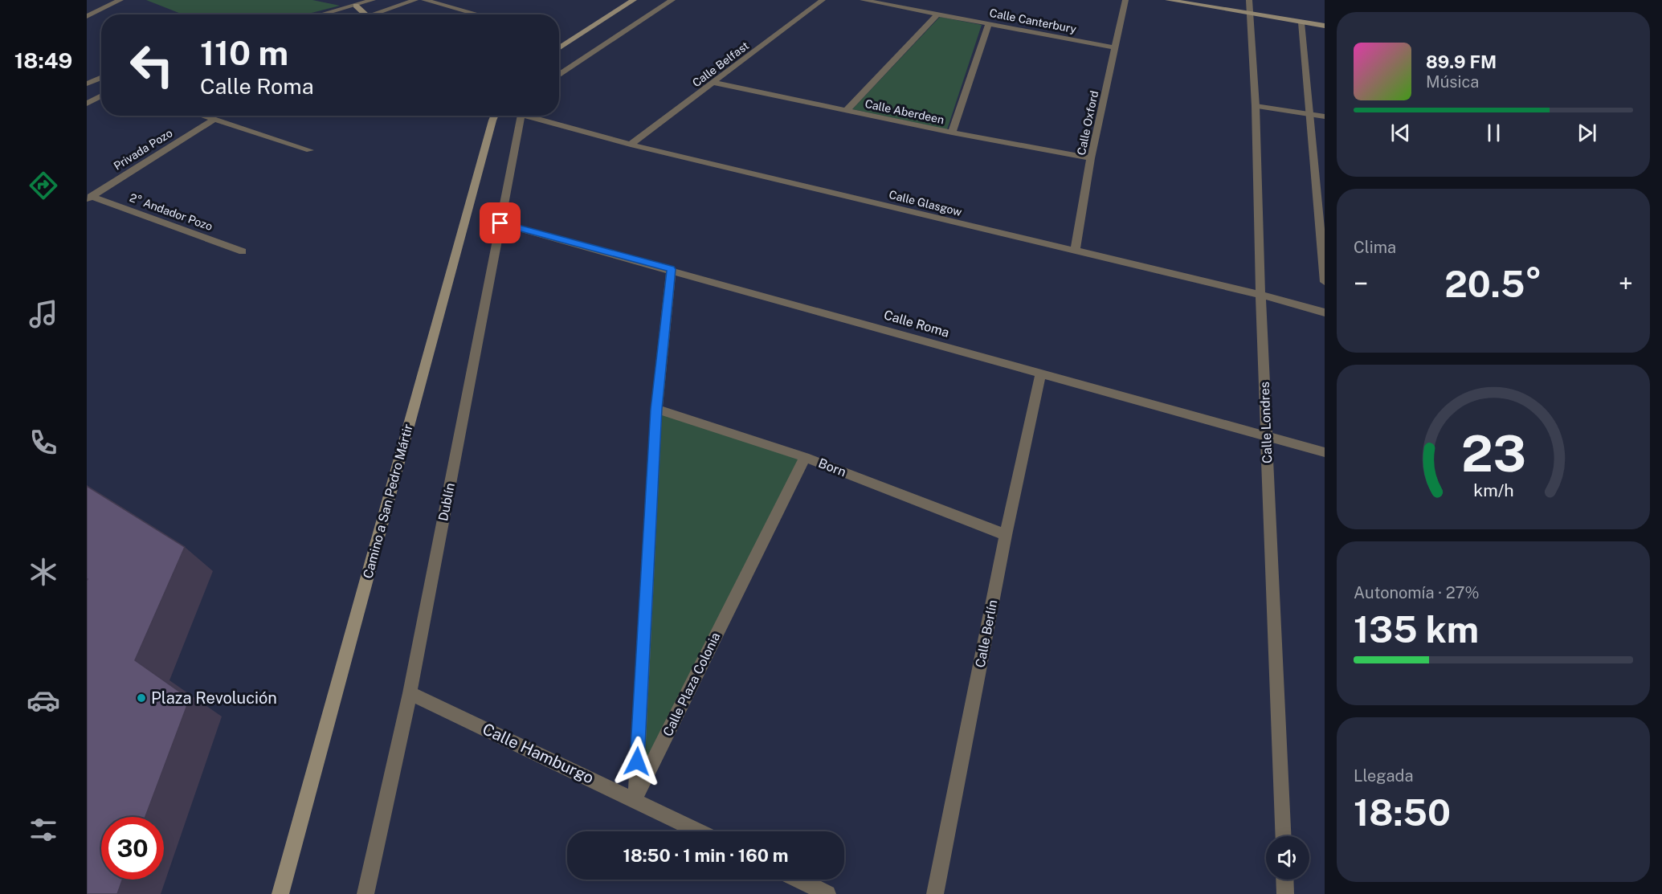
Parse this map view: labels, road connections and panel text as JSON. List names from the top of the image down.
{
  "streets": {
    "street": [
      "Calle Canterbury",
      "Calle Belfast",
      "Calle Aberdeen",
      "Calle Oxford",
      "Privada Pozo",
      "Calle Glasgow",
      "2° Andador Pozo",
      "Calle Roma",
      "Calle Londres",
      "Born",
      "Camino a San Pedro Mártir",
      "Dublín",
      "Calle Berlín",
      "Calle Plaza Colonia",
      "Calle Hamburgo"
    ]
  },
  "crossings": [
    ["Calle Canterbury", "Calle Oxford"],
    ["Calle Belfast", "Calle Aberdeen"],
    ["Calle Belfast", "Calle Glasgow"],
    ["Calle Aberdeen", "Calle Oxford"],
    ["Calle Oxford", "Calle Glasgow"],
    ["Privada Pozo", "2° Andador Pozo"],
    ["Calle Glasgow", "Calle Londres"],
    ["Calle Roma", "Calle Londres"],
    ["Calle Roma", "Dublín"],
    ["Calle Roma", "Calle Berlín"],
    ["Born", "Calle Berlín"],
    ["Born", "Calle Plaza Colonia"],
    ["Dublín", "Calle Hamburgo"],
    ["Calle Plaza Colonia", "Calle Hamburgo"]
  ],
  "places": ["Plaza Revolución"],
  "page": {
    "tabs": "18:49",
    "turn": ["110 m", "Calle Roma"],
    "song": ["89.9 FM", "Música"],
    "tile": [
      "Clima",
      ["Autonomía · 27%", "135 km"],
      ["Llegada", "18:50"]
    ],
    "heat": ["−", "20.5°", "+"],
    "limit": "30",
    "trip": "18:50 · 1 min · 160 m",
    "gauge": ["23", "km/h"]
  }
}
